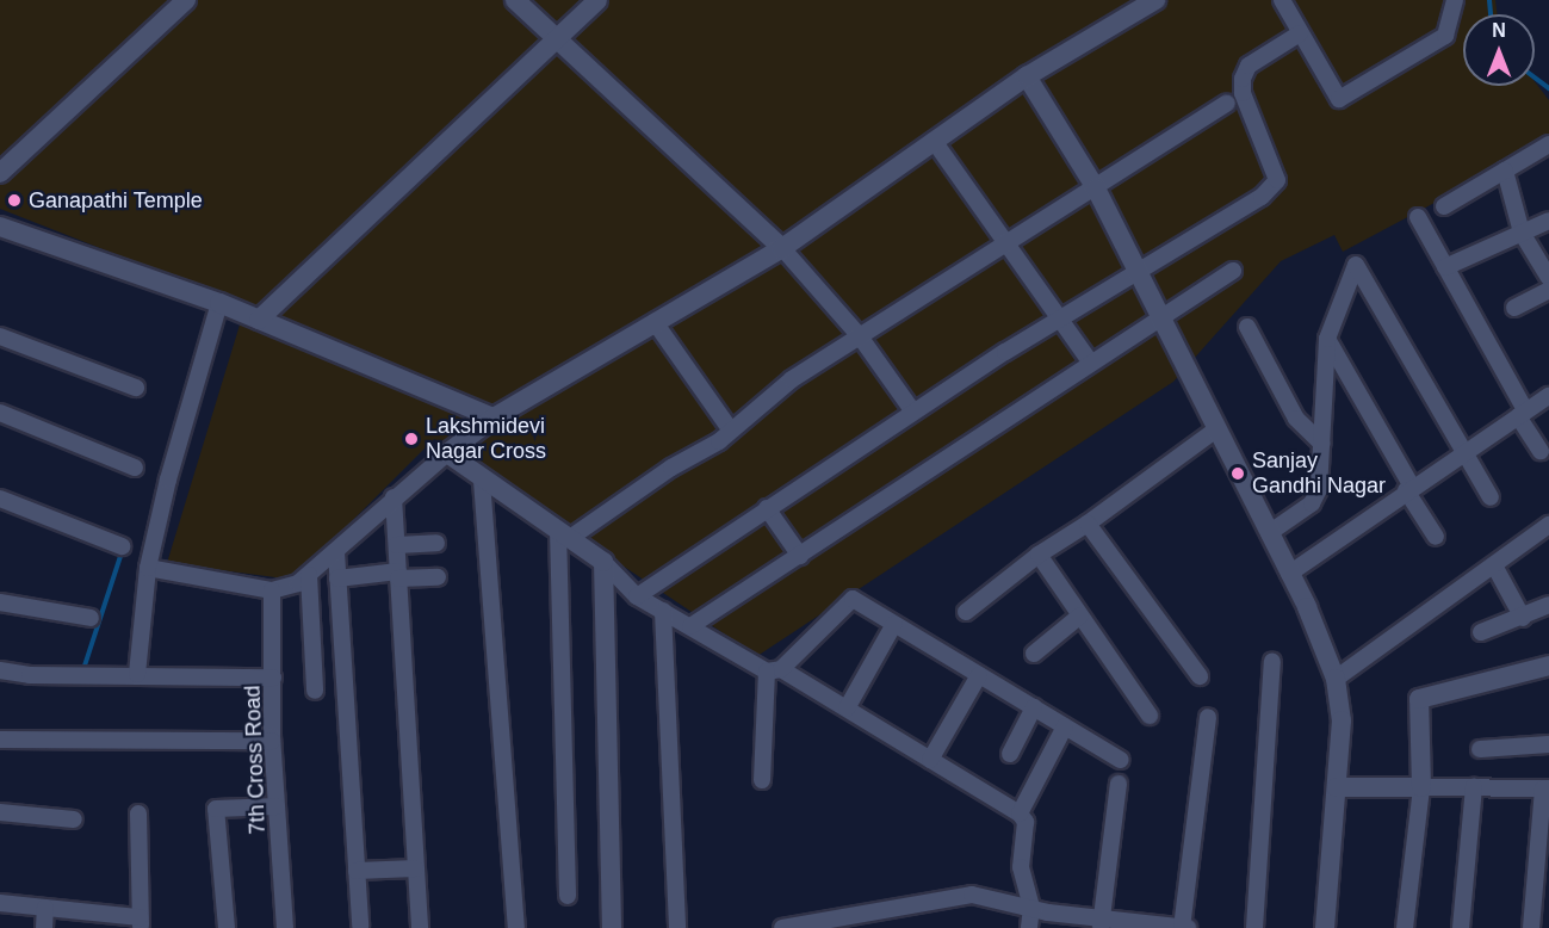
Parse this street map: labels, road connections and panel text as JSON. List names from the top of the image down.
{
  "streets": {
    "street": ["7th Cross Road"]
  },
  "places": ["Ganapathi Temple", "Lakshmidevi Nagar Cross", "Sanjay Gandhi Nagar"],
  "north": "top"
}
